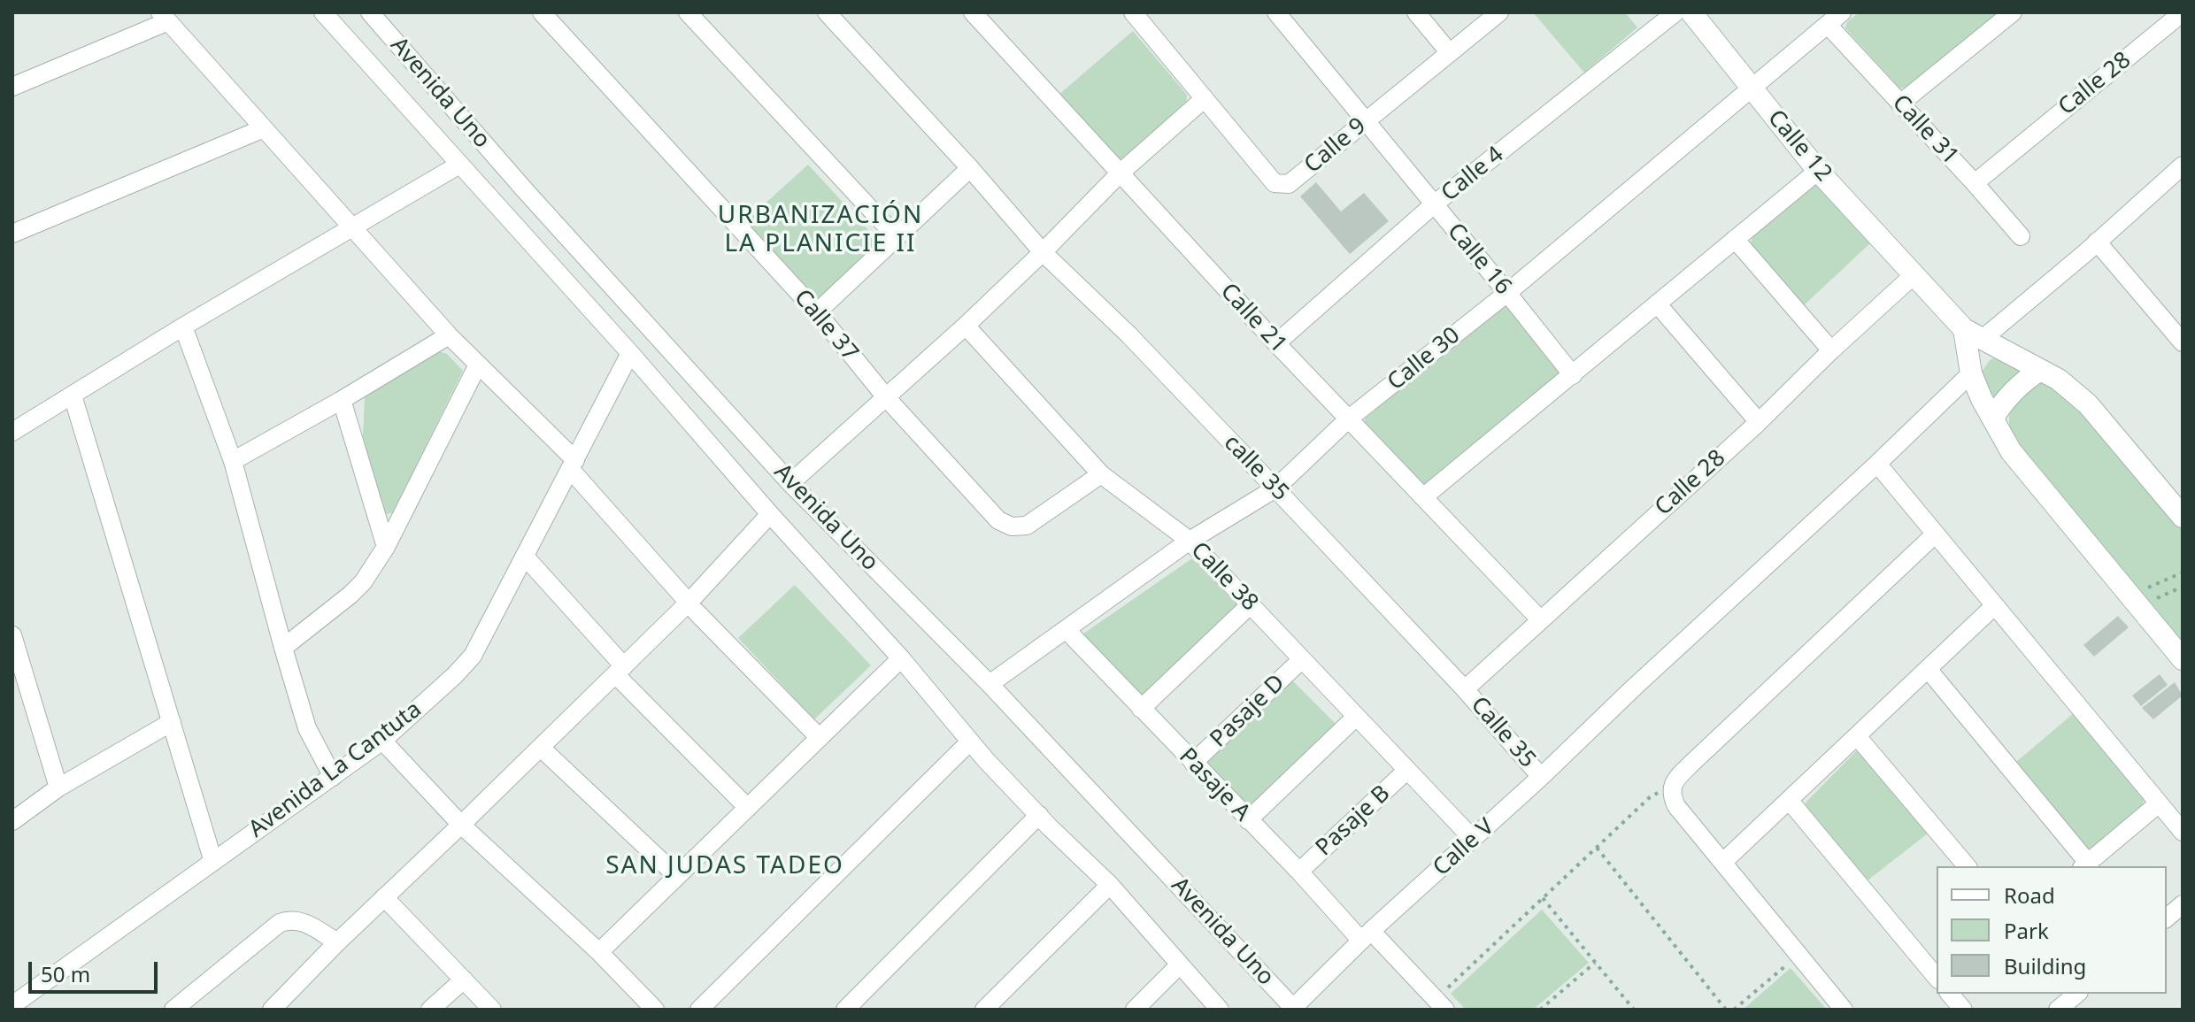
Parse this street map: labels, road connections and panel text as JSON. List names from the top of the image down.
{
  "streets": {
    "street": [
      "Calle 28",
      "Avenida Uno",
      "Calle 31",
      "Calle 9",
      "Calle 12",
      "Calle 4",
      "Calle 16",
      "Calle 21",
      "Calle 37",
      "Calle 30",
      "calle 35",
      "Calle 38",
      "Pasaje D",
      "Calle 35",
      "Avenida La Cantuta",
      "Pasaje A",
      "Pasaje B",
      "Calle V"
    ]
  },
  "crossings": [
    ["Calle 28", "Calle 31"],
    ["Calle 28", "Calle 12"],
    ["Calle 28", "Calle 21"],
    ["Calle 28", "calle 35"],
    ["Calle 28", "Calle 35"],
    ["Avenida Uno", "Calle 30"],
    ["Avenida Uno", "Avenida La Cantuta"],
    ["Avenida Uno", "Calle V"],
    ["Calle 31", "Calle 30"],
    ["Calle 9", "Calle 16"],
    ["Calle 12", "Calle 30"],
    ["Calle 4", "Calle 16"],
    ["Calle 4", "Calle 21"],
    ["Calle 16", "Calle 30"],
    ["Calle 21", "Calle 30"],
    ["Calle 37", "Calle 38"],
    ["Calle 30", "calle 35"],
    ["Calle 30", "Calle 38"],
    ["Calle 30", "Pasaje A"],
    ["calle 35", "Calle 35"],
    ["Calle 38", "Pasaje D"],
    ["Calle 38", "Pasaje B"],
    ["Calle 38", "Calle V"],
    ["Pasaje D", "Pasaje A"],
    ["Calle 35", "Calle V"],
    ["Pasaje A", "Pasaje B"],
    ["Pasaje A", "Calle V"]
  ],
  "districts": ["URBANIZACIÓN LA PLANICIE II", "SAN JUDAS TADEO"],
  "legend": ["Road", "Park", "Building"],
  "scale_bar": "50 m"
}
